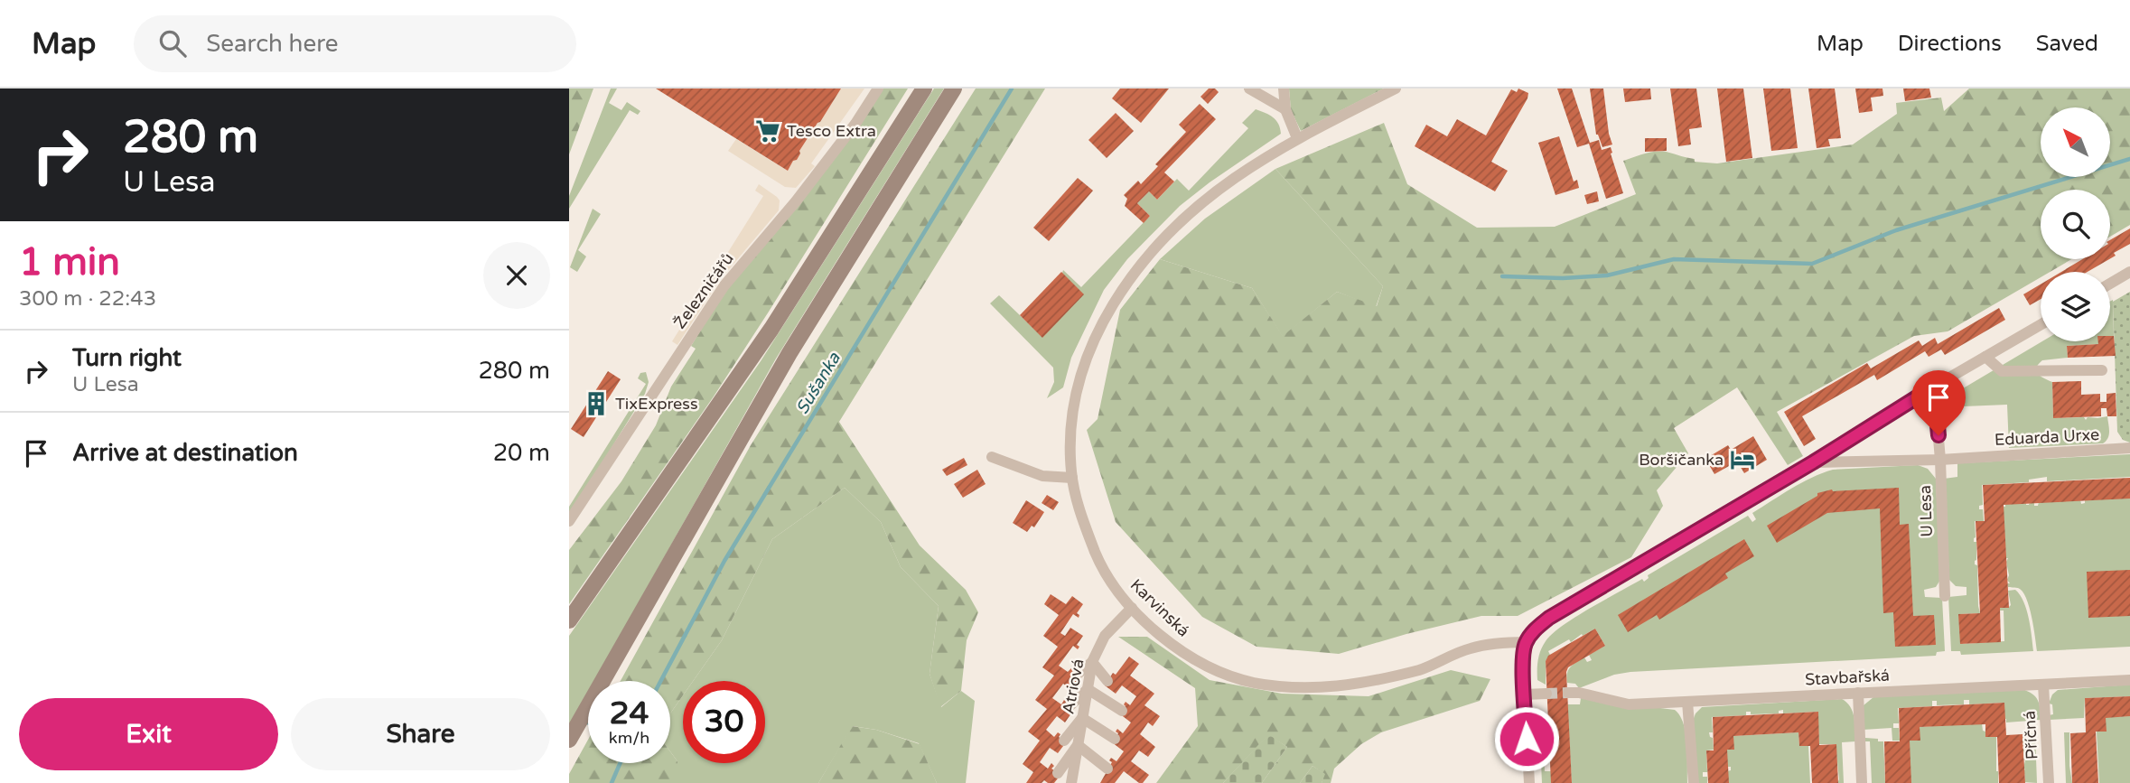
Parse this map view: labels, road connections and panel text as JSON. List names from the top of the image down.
{
  "streets": {
    "street": [
      "Železničářů",
      "Eduarda Urxe",
      "U Lesa",
      "Karvinská",
      "Stavbařská",
      "Atriová",
      "Příčná"
    ]
  },
  "crossings": [
    ["Eduarda Urxe", "U Lesa"],
    ["Karvinská", "Atriová"],
    ["Stavbařská", "Příčná"]
  ],
  "water": ["Sušanka"],
  "places": {
    "supermarket": ["Tesco Extra"],
    "building": ["TixExpress"],
    "hotel": ["Boršičanka"]
  },
  "north": "top left",
  "page": {
    "header": "Map",
    "search": "Search here",
    "nav": ["Map", "Directions", "Saved"],
    "turn": ["280 m", "U Lesa"],
    "heading": ["1 min", "300 m · 22:43"],
    "list": [
      {
        "name": "Turn right",
        "note": "U Lesa",
        "value": "280 m"
      },
      {
        "name": "Arrive at destination",
        "value": "20 m"
      }
    ],
    "speed": "24 km/h",
    "limit": "30",
    "buttons": ["Exit", "Share"]
  }
}
